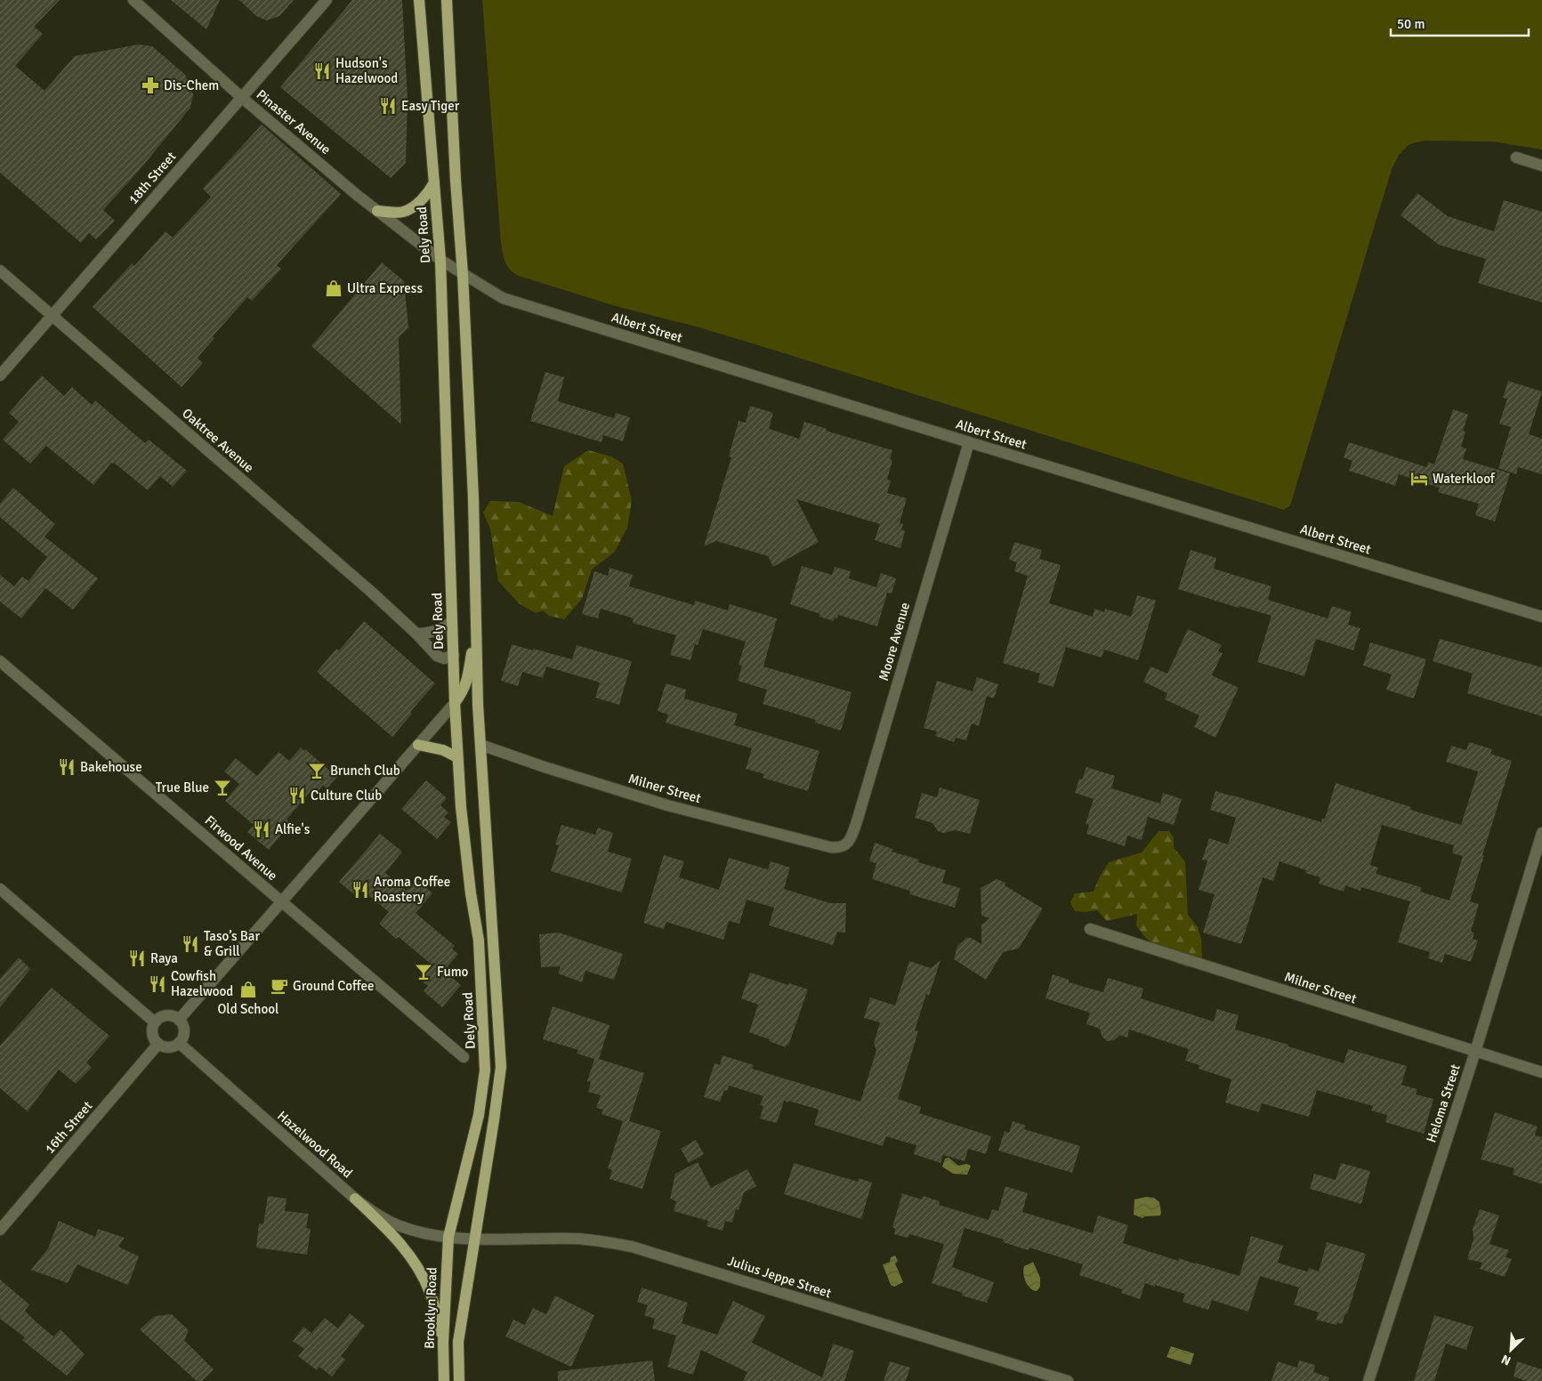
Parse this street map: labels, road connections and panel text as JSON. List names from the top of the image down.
{
  "streets": {
    "main road": ["Dely Road", "Brooklyn Road"],
    "street": [
      "Pinaster Avenue",
      "18th Street",
      "Albert Street",
      "Oaktree Avenue",
      "Moore Avenue",
      "Milner Street",
      "Firwood Avenue",
      "Heloma Street",
      "16th Street",
      "Hazelwood Road",
      "Julius Jeppe Street"
    ]
  },
  "crossings": [
    ["Pinaster Avenue", "18th Street"],
    ["Pinaster Avenue", "Dely Road"],
    ["Pinaster Avenue", "Albert Street"],
    ["18th Street", "Oaktree Avenue"],
    ["Dely Road", "Albert Street"],
    ["Dely Road", "Oaktree Avenue"],
    ["Dely Road", "Hazelwood Road"],
    ["Dely Road", "Brooklyn Road"],
    ["Albert Street", "Moore Avenue"],
    ["Moore Avenue", "Milner Street"],
    ["Milner Street", "Heloma Street"],
    ["16th Street", "Hazelwood Road"],
    ["Hazelwood Road", "Julius Jeppe Street"],
    ["Hazelwood Road", "Brooklyn Road"]
  ],
  "places": {
    "restaurant": [
      "Hudson's Hazelwood",
      "Easy Tiger",
      "Bakehouse",
      "Culture Club",
      "Alfie's",
      "Aroma Coffee Roastery",
      "Taso’s Bar & Grill",
      "Raya",
      "Cowfish Hazelwood"
    ],
    "pharmacy": ["Dis-Chem"],
    "shop": ["Ultra Express", "Old School"],
    "hotel": ["Waterkloof"],
    "bar": ["Brunch Club", "True Blue", "Fumo"],
    "cafe": ["Ground Coffee"]
  },
  "scale_bar": "50 m",
  "north": "bottom left"
}
